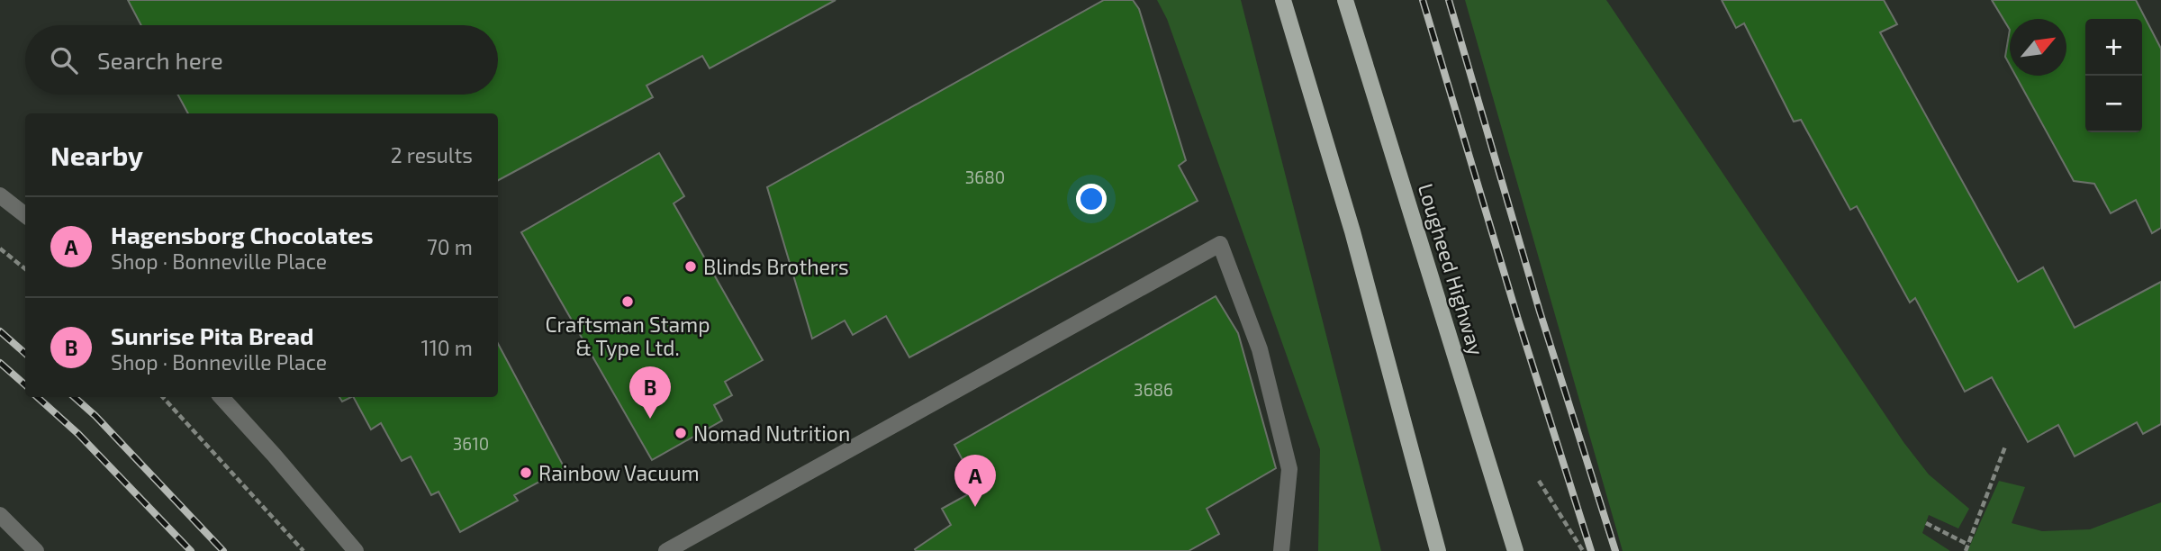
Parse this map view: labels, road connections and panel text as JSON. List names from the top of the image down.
{
  "streets": {
    "main road": ["Lougheed Highway"]
  },
  "places": [
    "Blinds Brothers",
    "Craftsman Stamp & Type Ltd.",
    "Nomad Nutrition",
    "Rainbow Vacuum"
  ],
  "house_numbers": ["3680", "3686", "3610"],
  "north": "top right",
  "page": {
    "map_buttons": ["+", "−"],
    "search": "Search here",
    "heading": ["Nearby", "2 results"],
    "list": [
      {
        "mark": "A",
        "name": "Hagensborg Chocolates",
        "note": "Shop · Bonneville Place",
        "value": "70 m"
      },
      {
        "mark": "B",
        "name": "Sunrise Pita Bread",
        "note": "Shop · Bonneville Place",
        "value": "110 m"
      }
    ],
    "pins": ["B", "A"]
  }
}
